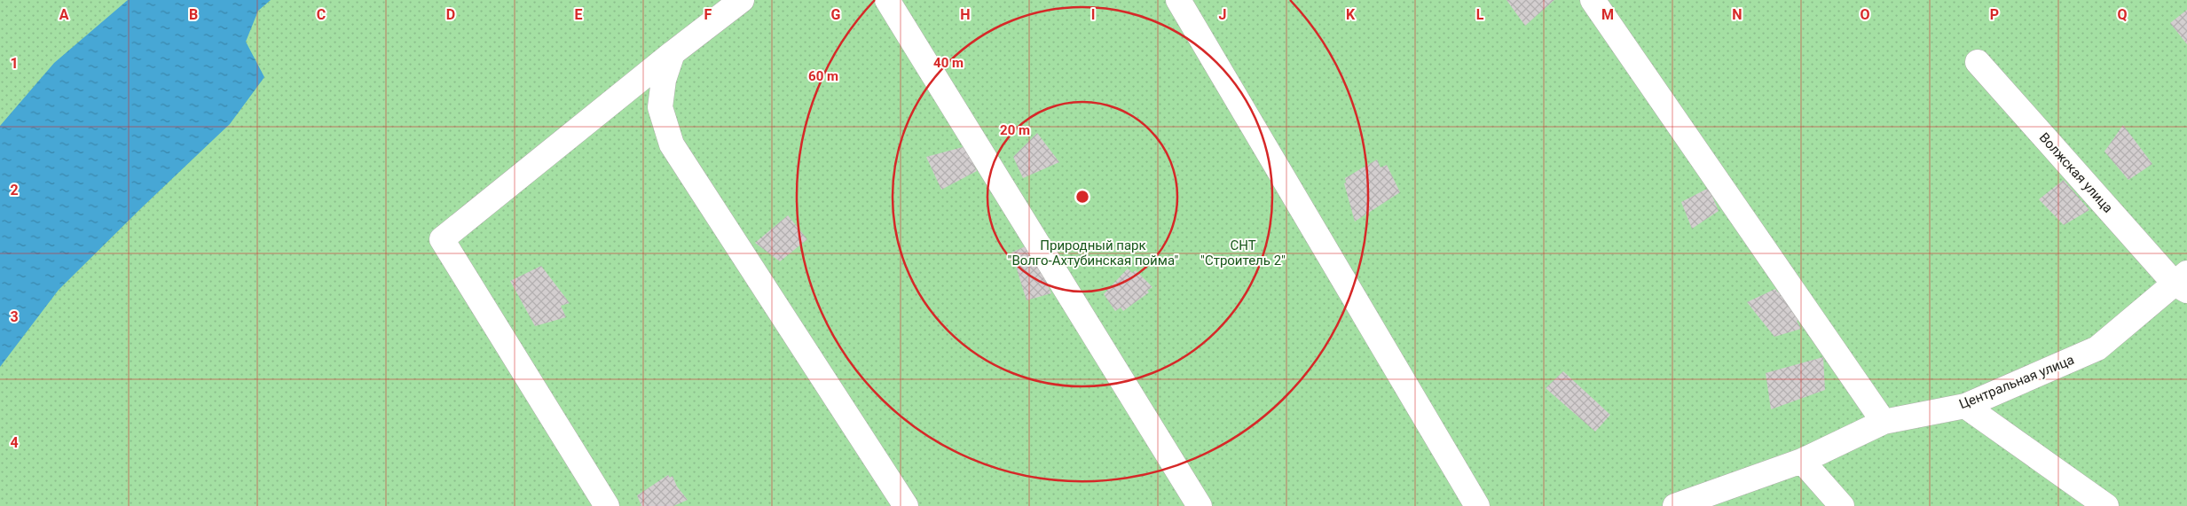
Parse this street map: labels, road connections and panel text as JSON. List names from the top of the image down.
{
  "streets": {
    "street": ["Волжская улица", "Центральная улица"]
  },
  "crossings": [
    ["Волжская улица", "Центральная улица"]
  ],
  "parks": ["Природный парк \"Волго-Ахтубинская пойма\"", "СНТ \"Строитель 2\""],
  "grid": {
    "columns": [
      "A",
      "B",
      "C",
      "D",
      "E",
      "F",
      "G",
      "H",
      "I",
      "J",
      "K",
      "L",
      "M",
      "N",
      "O",
      "P",
      "Q"
    ],
    "rows": [
      "1",
      "2",
      "3",
      "4"
    ]
  },
  "rings": ["40 m", "60 m", "20 m"]
}
